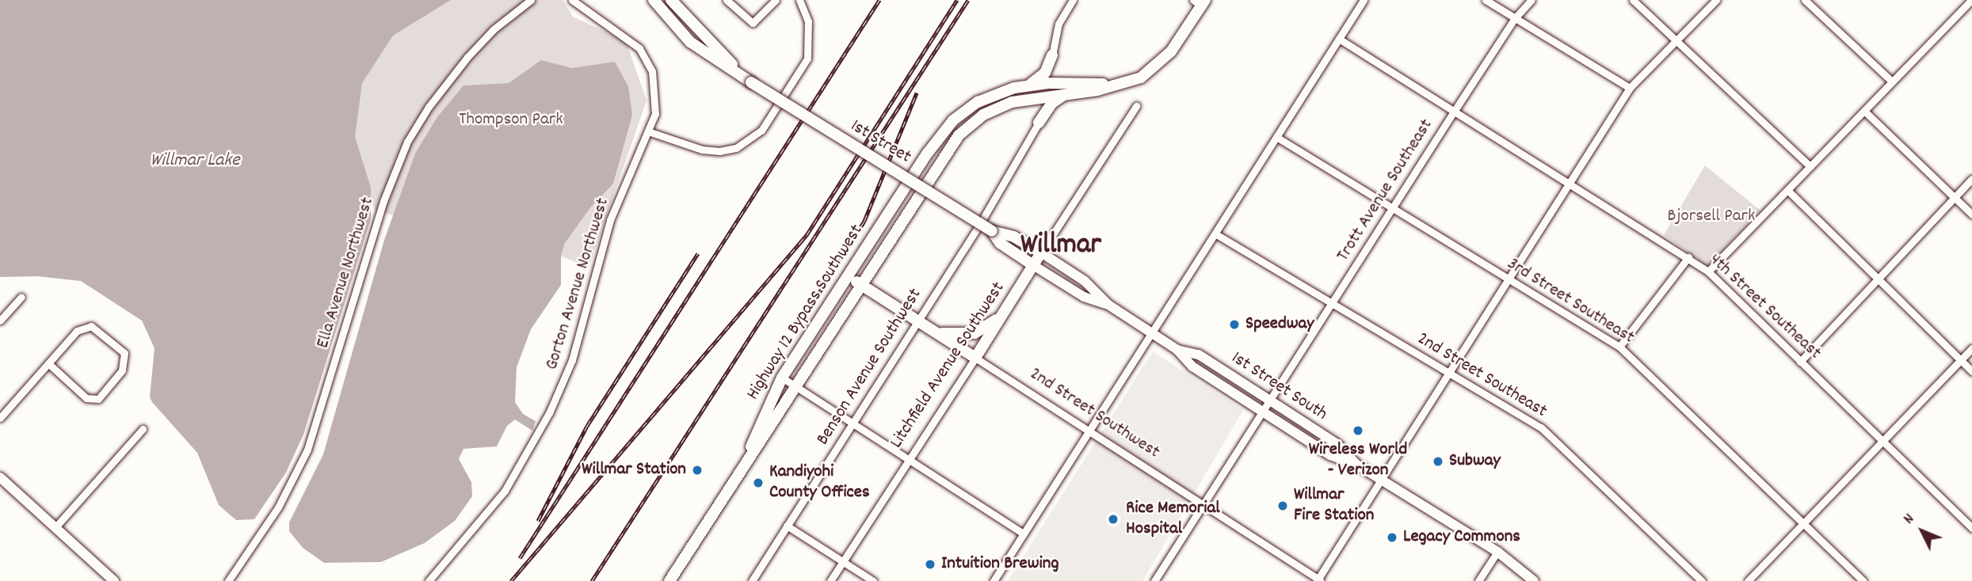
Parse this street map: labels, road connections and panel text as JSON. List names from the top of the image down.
{
  "streets": {
    "highway": [
      "1st Street",
      "Highway 12 Bypass Southwest",
      "Litchfield Avenue Southwest",
      "2nd Street Southwest"
    ],
    "main road": ["1st Street South"],
    "street": [
      "Trott Avenue Southeast",
      "Ella Avenue Northwest",
      "Gorton Avenue Northwest",
      "3rd Street Southeast",
      "4th Street Southeast",
      "Benson Avenue Southwest",
      "2nd Street Southeast"
    ]
  },
  "crossings": [
    ["1st Street", "Litchfield Avenue Southwest"],
    ["1st Street", "1st Street South"],
    ["Trott Avenue Southeast", "3rd Street Southeast"],
    ["Trott Avenue Southeast", "4th Street Southeast"],
    ["Trott Avenue Southeast", "2nd Street Southeast"],
    ["Trott Avenue Southeast", "1st Street South"],
    ["Trott Avenue Southeast", "2nd Street Southwest"],
    ["Highway 12 Bypass Southwest", "2nd Street Southwest"],
    ["Litchfield Avenue Southwest", "1st Street South"],
    ["Litchfield Avenue Southwest", "2nd Street Southwest"],
    ["Benson Avenue Southwest", "2nd Street Southwest"]
  ],
  "districts": ["Willmar"],
  "water": ["Willmar Lake"],
  "parks": ["Thompson Park", "Bjorsell Park"],
  "places": [
    "Speedway",
    "Wireless World - Verizon",
    "Subway",
    "Willmar Station",
    "Kandiyohi County Offices",
    "Willmar Fire Station",
    "Rice Memorial Hospital",
    "Legacy Commons",
    "Intuition Brewing"
  ],
  "north": "top left"
}
